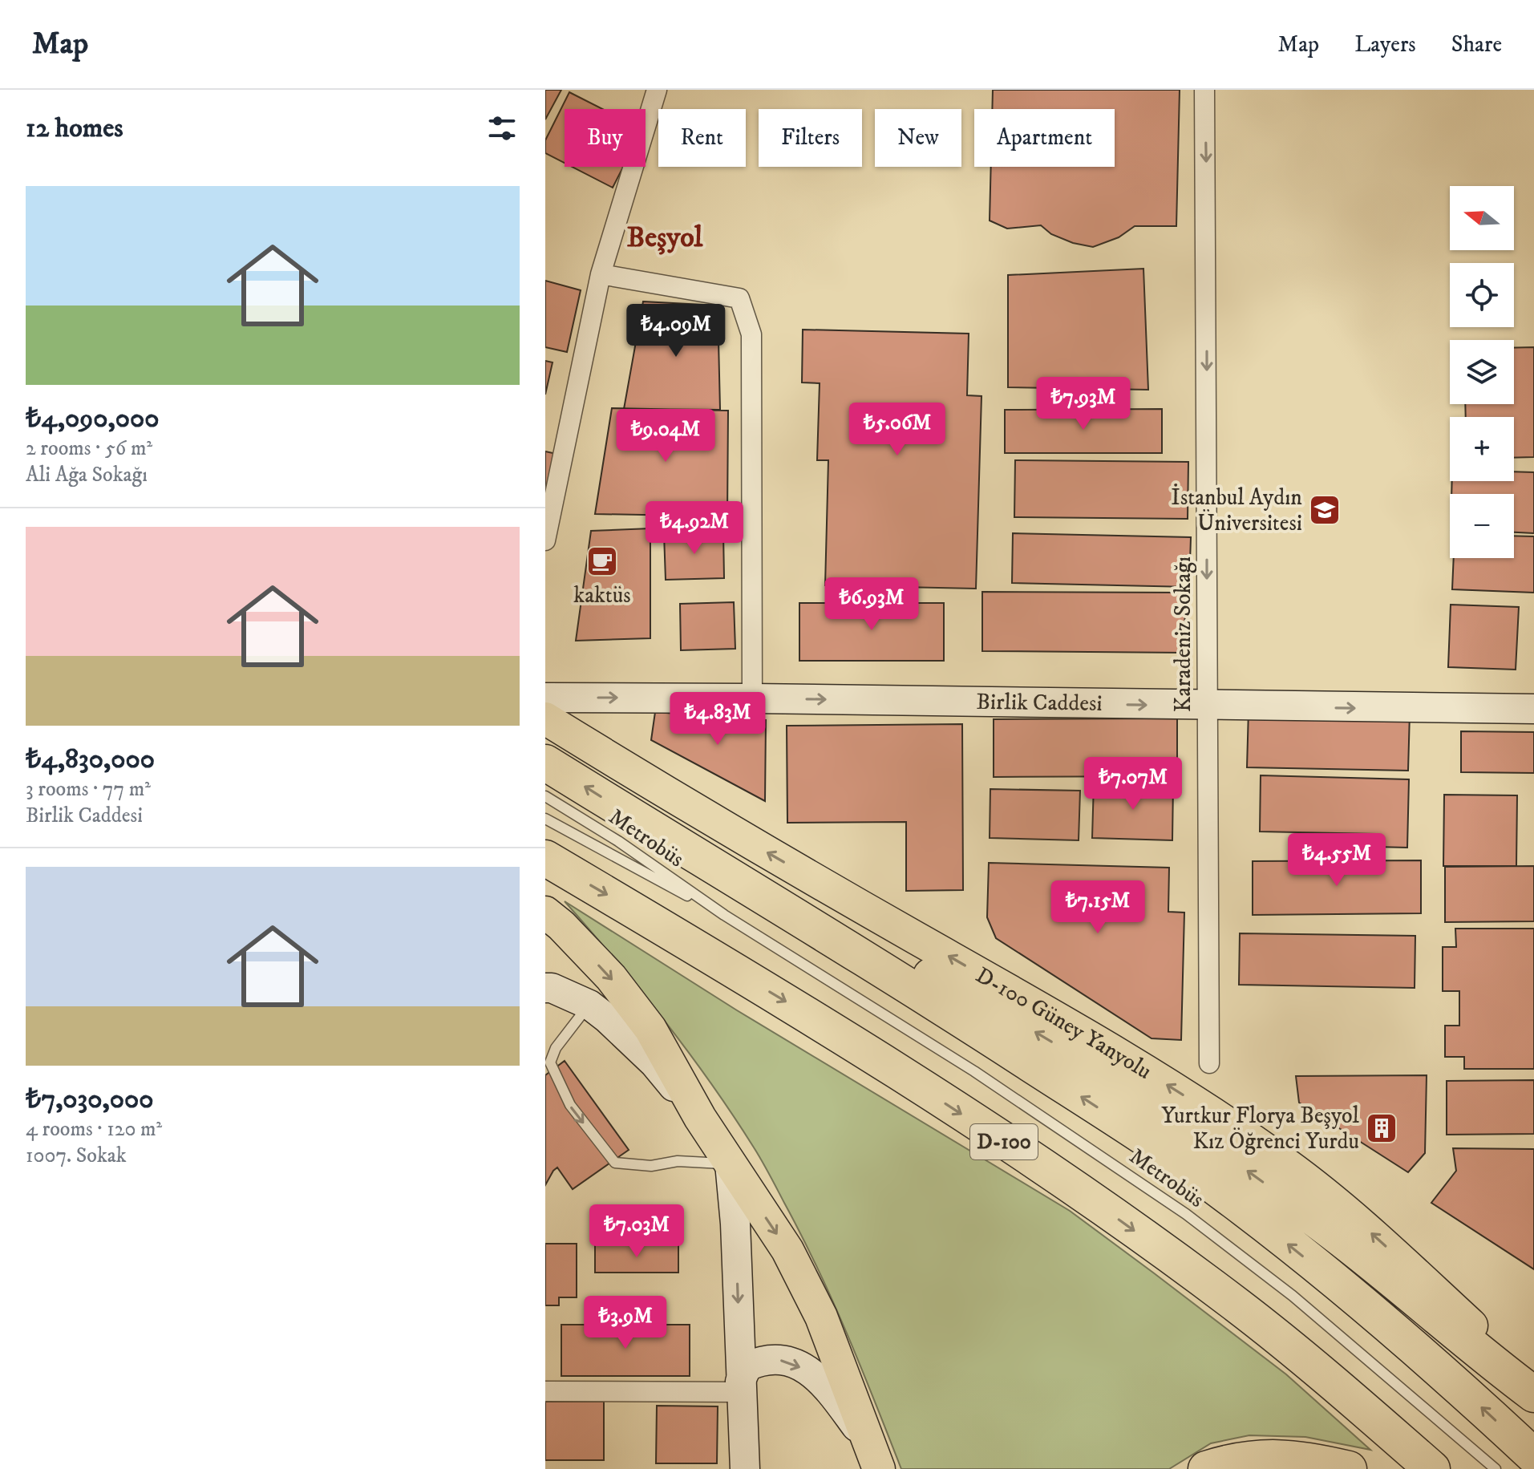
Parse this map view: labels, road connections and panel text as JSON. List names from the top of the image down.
{
  "streets": {
    "highway": ["D-100"],
    "main road": ["D-100 Güney Yanyolu"],
    "street": ["Karadeniz Sokağı", "Birlik Caddesi"],
    "lane": ["Metrobüs"]
  },
  "crossings": [
    ["Karadeniz Sokağı", "Birlik Caddesi"]
  ],
  "one_way": ["Karadeniz Sokağı", "Birlik Caddesi", "D-100 Güney Yanyolu"],
  "districts": ["Beşyol"],
  "places": {
    "school or university": ["İstanbul Aydın Üniversitesi"],
    "cafe": ["kaktüs"],
    "building": ["Yurtkur Florya Beşyol Kız Öğrenci Yurdu"]
  },
  "north": "left",
  "page": {
    "header": "Map",
    "nav": ["Map", "Layers", "Share"],
    "heading": "12 homes",
    "chip": [
      "Buy",
      "Rent",
      "Filters",
      "New",
      "Apartment"
    ],
    "list": [
      {
        "name": "₺4,090,000",
        "note": "2 rooms · 56 m² · Ali Ağa Sokağı"
      },
      {
        "name": "₺4,830,000",
        "note": "3 rooms · 77 m² · Birlik Caddesi"
      },
      {
        "name": "₺7,030,000",
        "note": "4 rooms · 120 m² · 1007. Sokak"
      }
    ],
    "map_buttons": ["+", "−"],
    "price": [
      "₺4.09M",
      "₺7.93M",
      "₺5.06M",
      "₺9.04M",
      "₺4.92M",
      "₺6.93M",
      "₺4.83M",
      "₺7.07M",
      "₺4.55M",
      "₺7.15M",
      "₺7.03M",
      "₺3.9M"
    ]
  }
}
